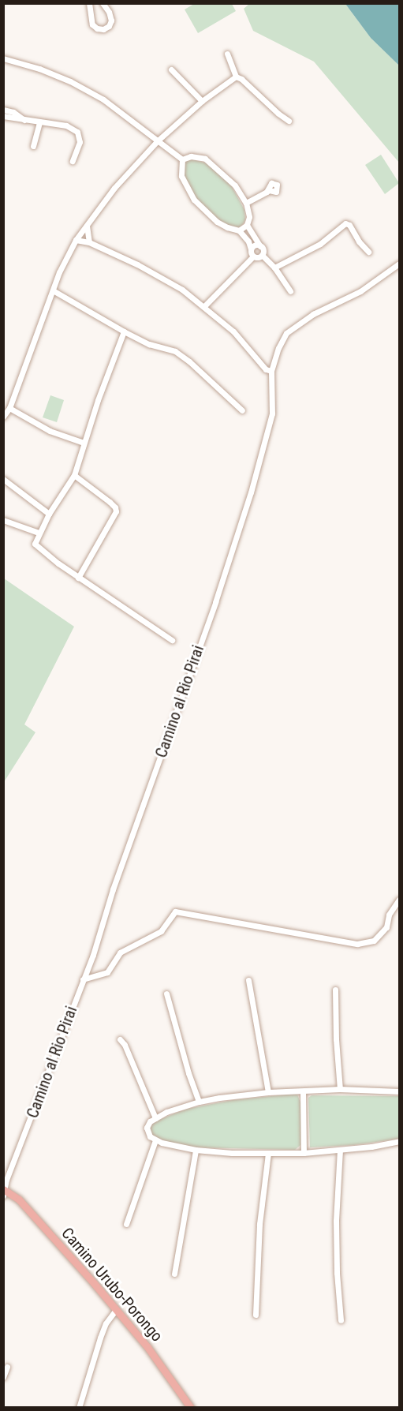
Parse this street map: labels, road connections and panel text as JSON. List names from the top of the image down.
{
  "streets": {
    "main road": ["Camino Urubo-Porongo"],
    "street": ["Camino al Rio Pirai"]
  },
  "crossings": [
    ["Camino al Rio Pirai", "Camino Urubo-Porongo"]
  ]
}
